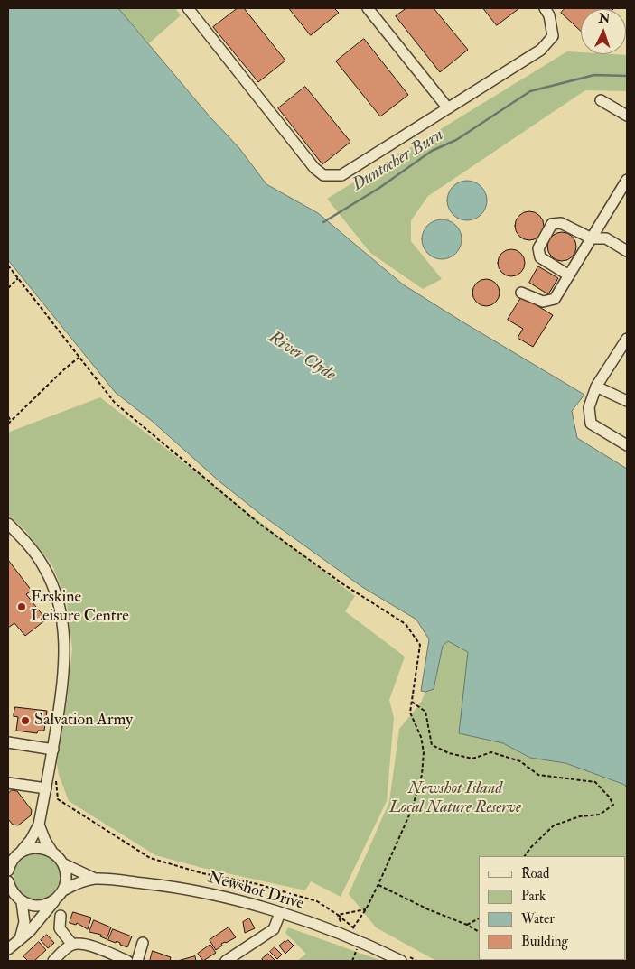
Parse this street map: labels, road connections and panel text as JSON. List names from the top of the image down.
{
  "streets": {
    "street": ["Newshot Drive"]
  },
  "water": ["Duntocher Burn", "River Clyde"],
  "parks": ["Newshot Island Local Nature Reserve"],
  "places": ["Erskine Leisure Centre", "Salvation Army"],
  "legend": [
    "Road",
    "Park",
    "Water",
    "Building"
  ],
  "north": "top"
}
